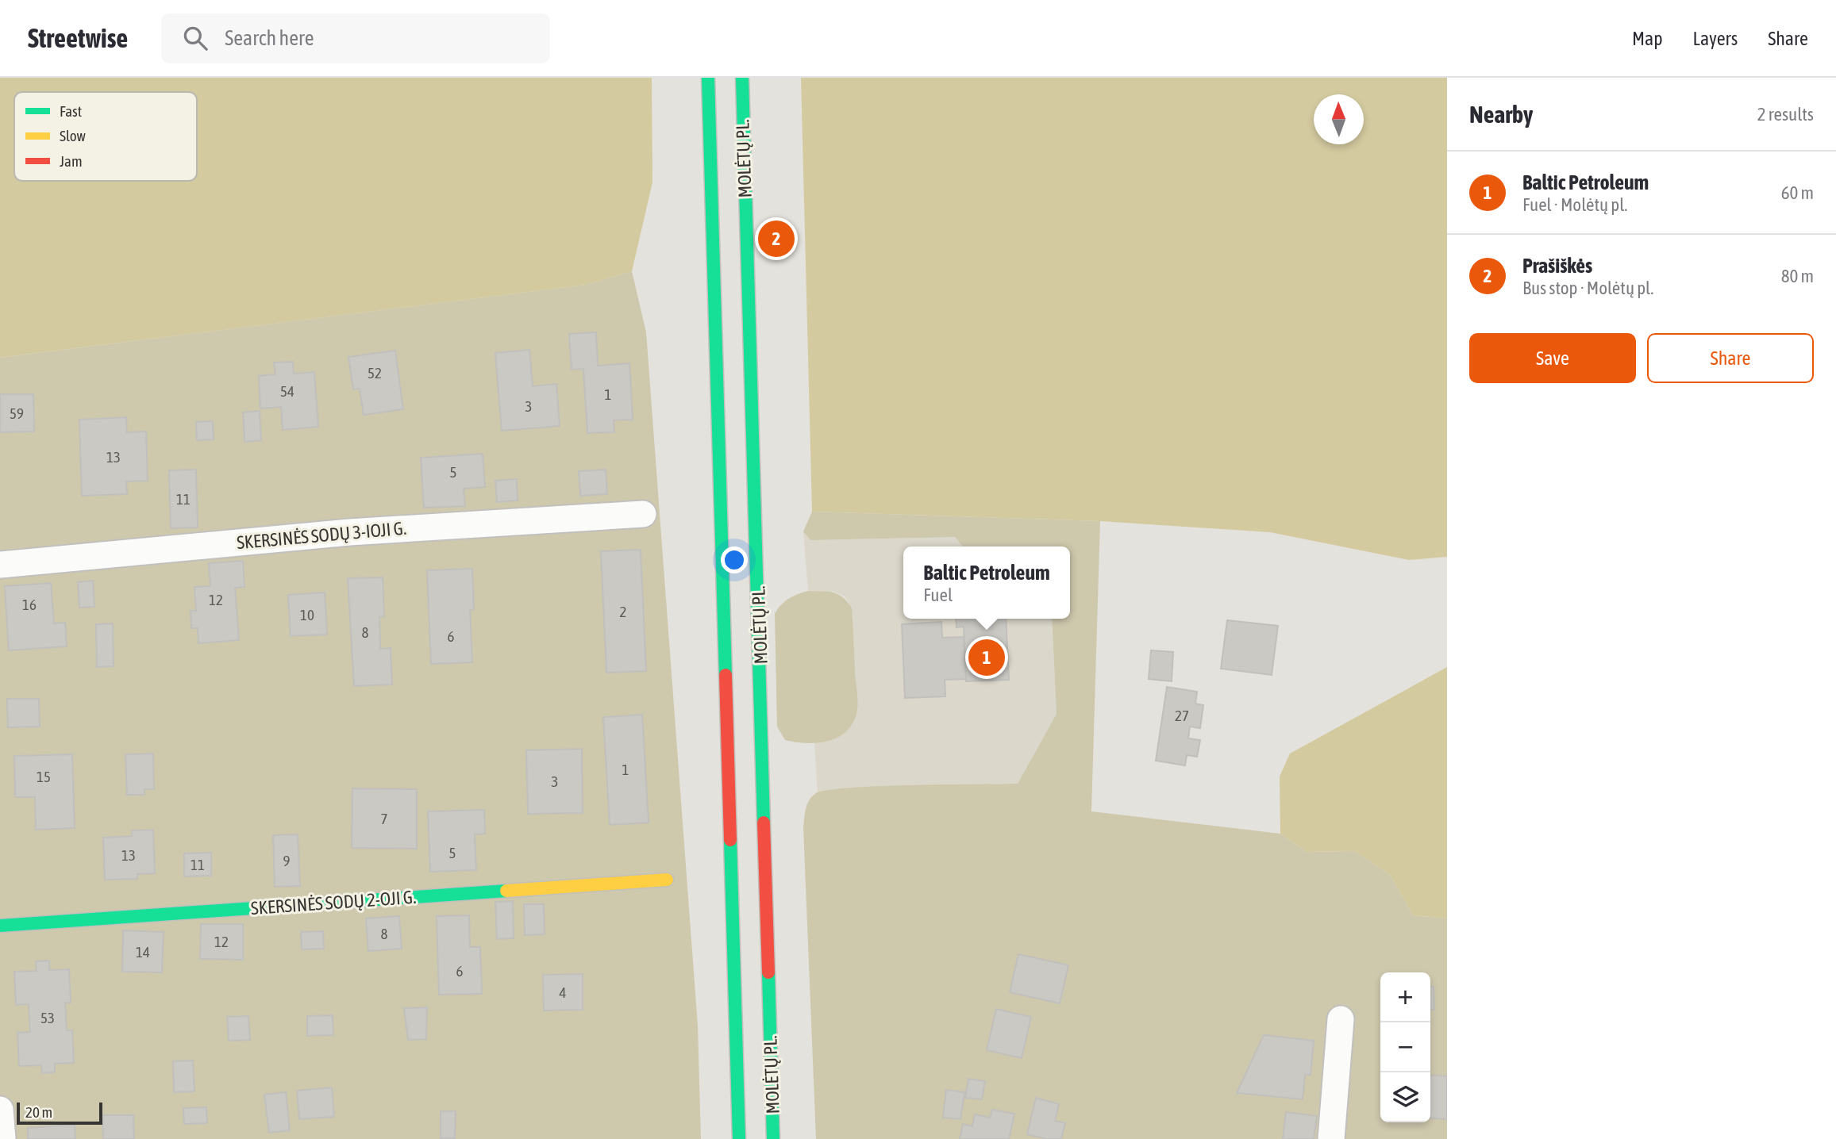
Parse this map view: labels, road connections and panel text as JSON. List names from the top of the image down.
{
  "streets": {
    "main road": ["MOLĖTŲ PL.", "SKERSINĖS SODŲ 2-OJI G."],
    "street": ["SKERSINĖS SODŲ 3-IOJI G."]
  },
  "house_numbers": [
    "52",
    "54",
    "1",
    "3",
    "59",
    "13",
    "5",
    "11",
    "12",
    "16",
    "2",
    "10",
    "8",
    "6",
    "27",
    "1",
    "15",
    "3",
    "7",
    "5",
    "13",
    "9",
    "11",
    "8",
    "12",
    "14",
    "6",
    "4",
    "53"
  ],
  "legend": ["Fast", "Slow", "Jam"],
  "scale_bar": "20 m",
  "north": "top",
  "page": {
    "header": "Streetwise",
    "search": "Search here",
    "nav": ["Map", "Layers", "Share"],
    "heading": ["Nearby", "2 results"],
    "list": [
      {
        "mark": "1",
        "name": "Baltic Petroleum",
        "note": "Fuel · Molėtų pl.",
        "value": "60 m"
      },
      {
        "mark": "2",
        "name": "Prašiškės",
        "note": "Bus stop · Molėtų pl.",
        "value": "80 m"
      }
    ],
    "pins": ["2", "1"],
    "buttons": ["Save", "Share"],
    "popup": ["Baltic Petroleum", "Fuel"],
    "map_buttons": ["+", "−"],
    "scale": "20 m"
  }
}
